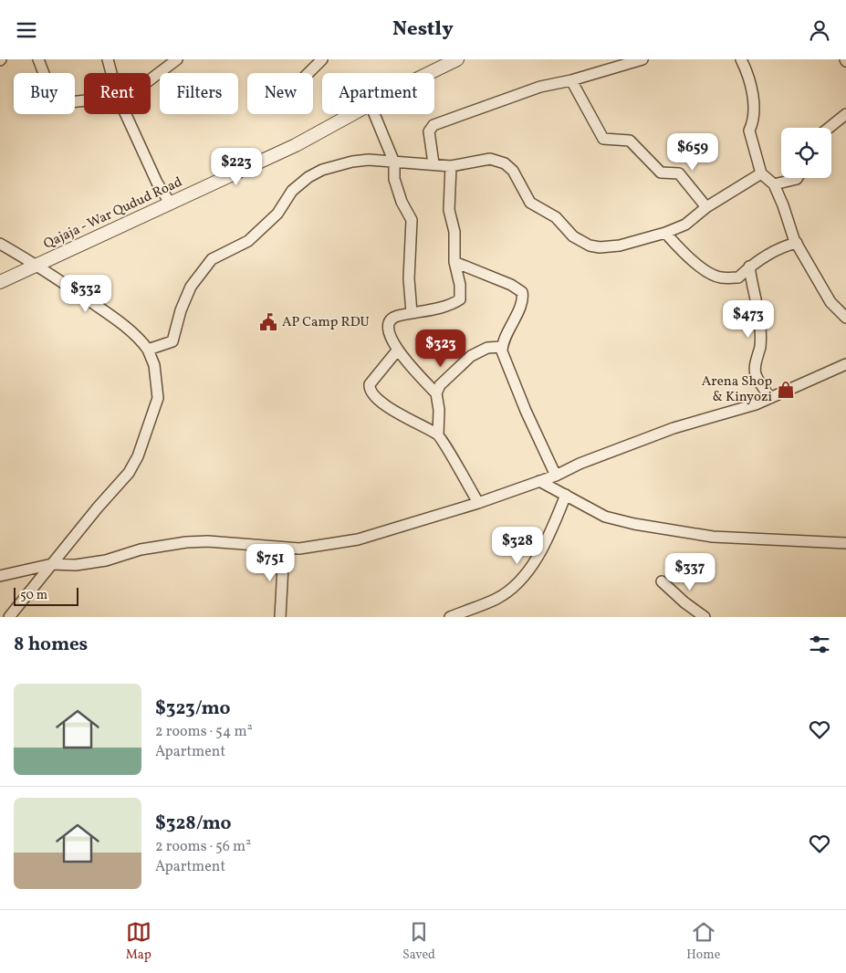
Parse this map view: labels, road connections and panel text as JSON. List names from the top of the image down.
{
  "streets": {
    "street": ["Qajaja - War Qudud Road"]
  },
  "places": {
    "public building": ["AP Camp RDU"],
    "shop": ["Arena Shop & Kinyozi"]
  },
  "scale_bar": "50 m",
  "page": {
    "header": "Nestly",
    "chip": [
      "Buy",
      "Rent",
      "Filters",
      "New",
      "Apartment"
    ],
    "price": [
      "$659",
      "$223",
      "$332",
      "$473",
      "$323",
      "$328",
      "$751",
      "$337"
    ],
    "scale": "50 m",
    "heading": "8 homes",
    "list": [
      {
        "name": "$323/mo",
        "note": "2 rooms · 54 m² · Apartment"
      },
      {
        "name": "$328/mo",
        "note": "2 rooms · 56 m² · Apartment"
      }
    ],
    "tabs": ["Map", "Saved", "Home"]
  }
}
